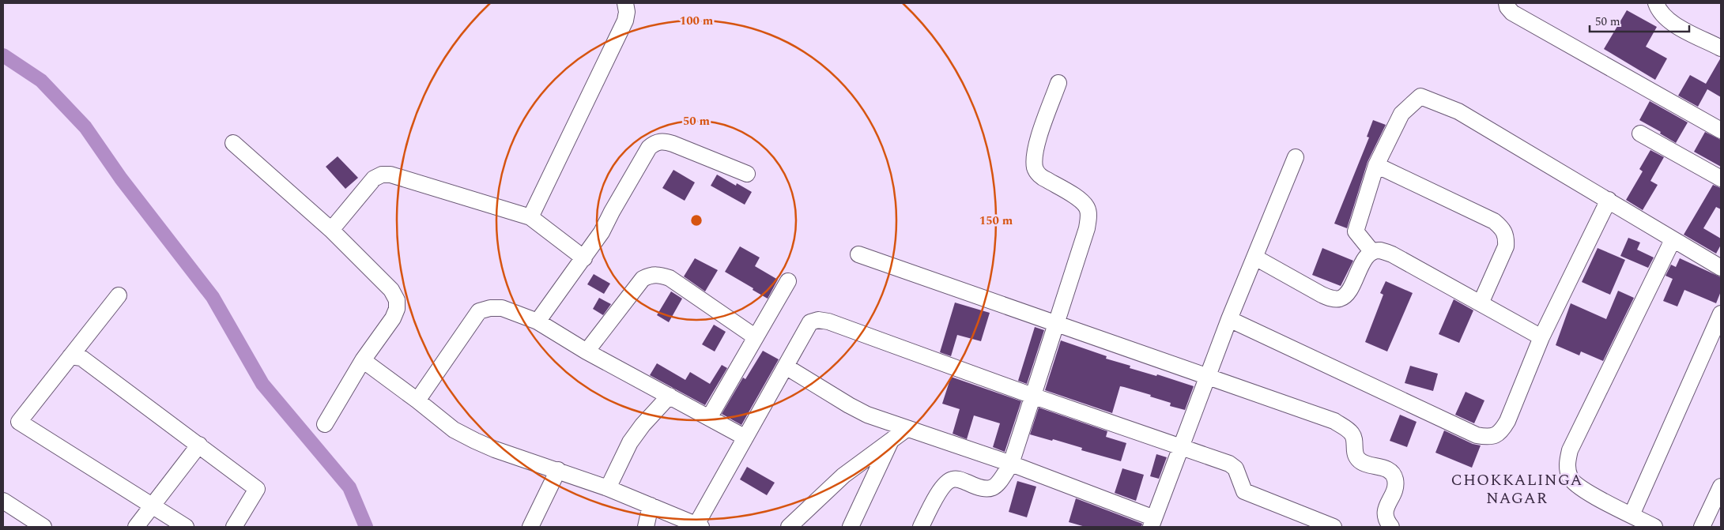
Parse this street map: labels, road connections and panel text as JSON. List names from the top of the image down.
{
  "districts": ["CHOKKALINGA NAGAR"],
  "scale_bar": "50 m",
  "rings": ["100 m", "50 m", "150 m"]
}
